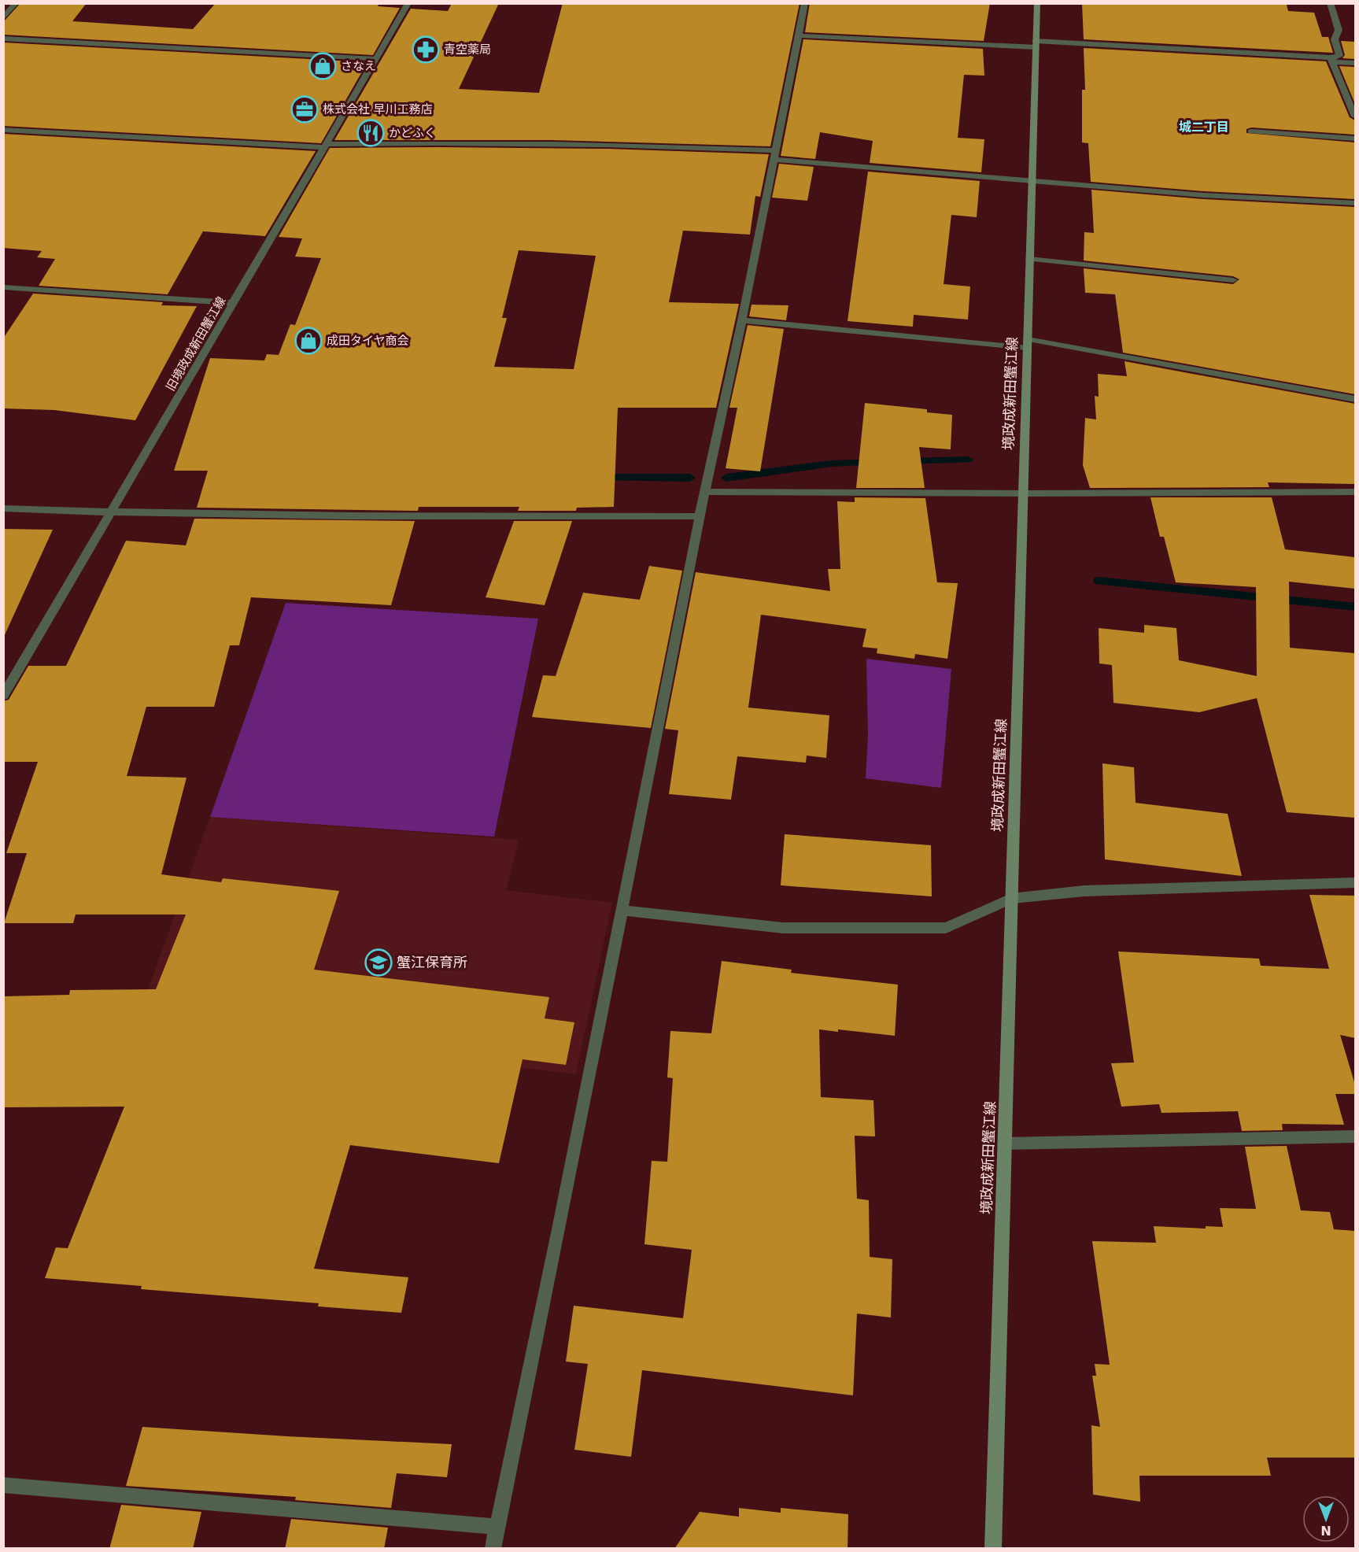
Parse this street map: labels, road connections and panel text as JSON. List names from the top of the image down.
{
  "streets": {
    "main road": ["境政成新田蟹江線"],
    "street": ["旧境政成新田蟹江線"]
  },
  "districts": ["城二丁目"],
  "places": {
    "pharmacy": ["青空薬局"],
    "shop": ["さなえ", "成田タイヤ商会"],
    "office": ["株式会社 早川工務店"],
    "restaurant": ["かどふく"],
    "school or university": ["蟹江保育所"]
  },
  "north": "bottom"
}
